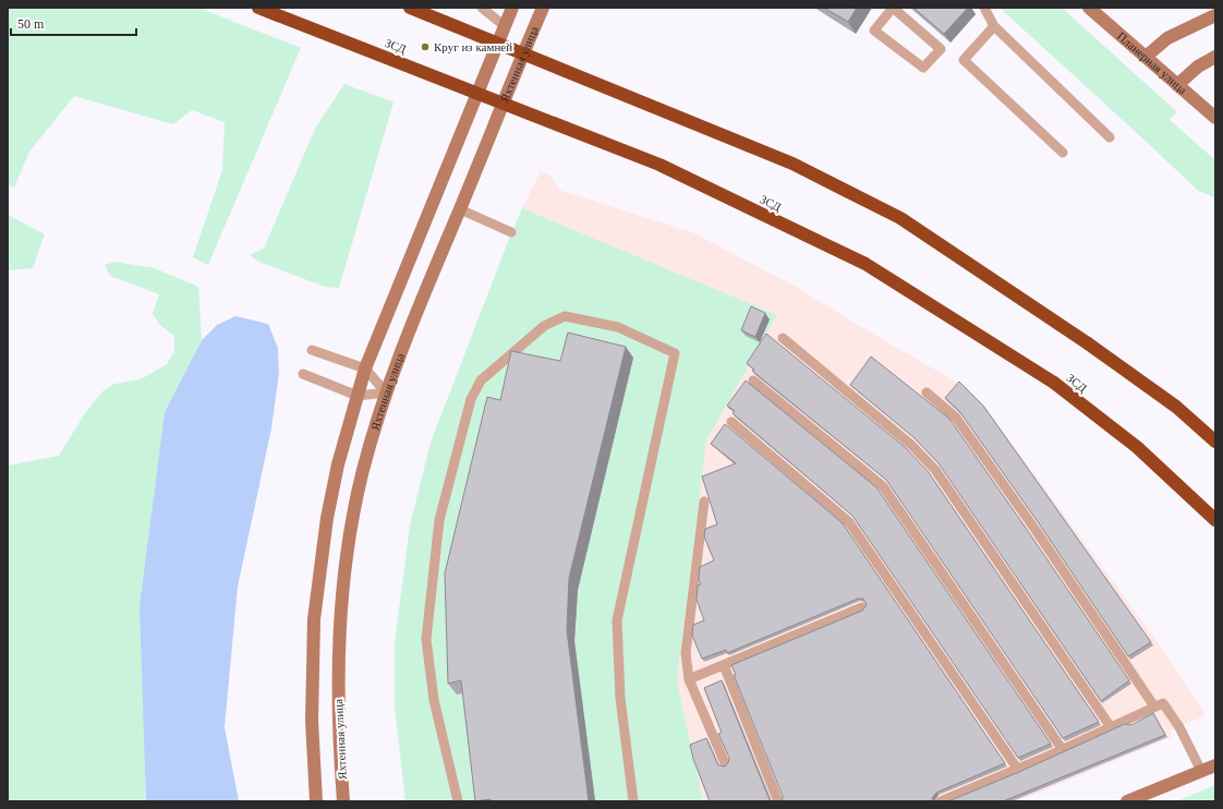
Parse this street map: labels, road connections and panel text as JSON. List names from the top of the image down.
{
  "streets": {
    "highway": ["ЗСД"],
    "main road": ["Планерная улица", "Яхтенная улица"]
  },
  "places": ["Круг из камней"],
  "scale_bar": "50 m"
}
